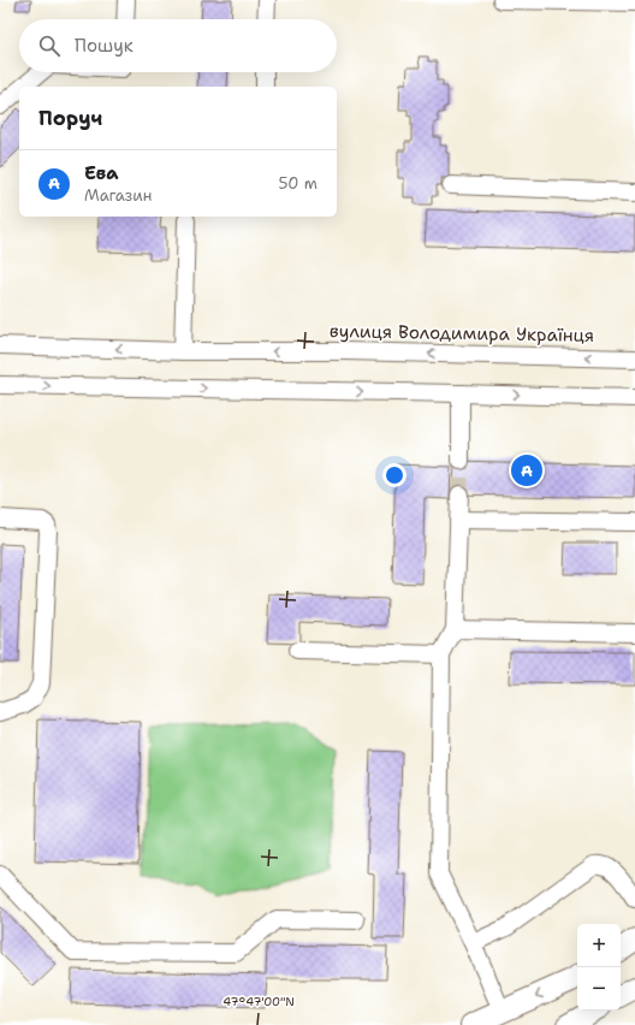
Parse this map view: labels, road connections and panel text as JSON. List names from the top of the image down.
{
  "streets": {
    "street": ["вулиця Володимира Українця"]
  },
  "page": {
    "search": "Пошук",
    "heading": "Поруч",
    "list": [
      {
        "mark": "A",
        "name": "Ева",
        "note": "Магазин",
        "value": "50 m"
      }
    ],
    "pins": "A",
    "map_buttons": ["+", "−"]
  },
  "coordinates": ["47°47'00\"N"]
}
